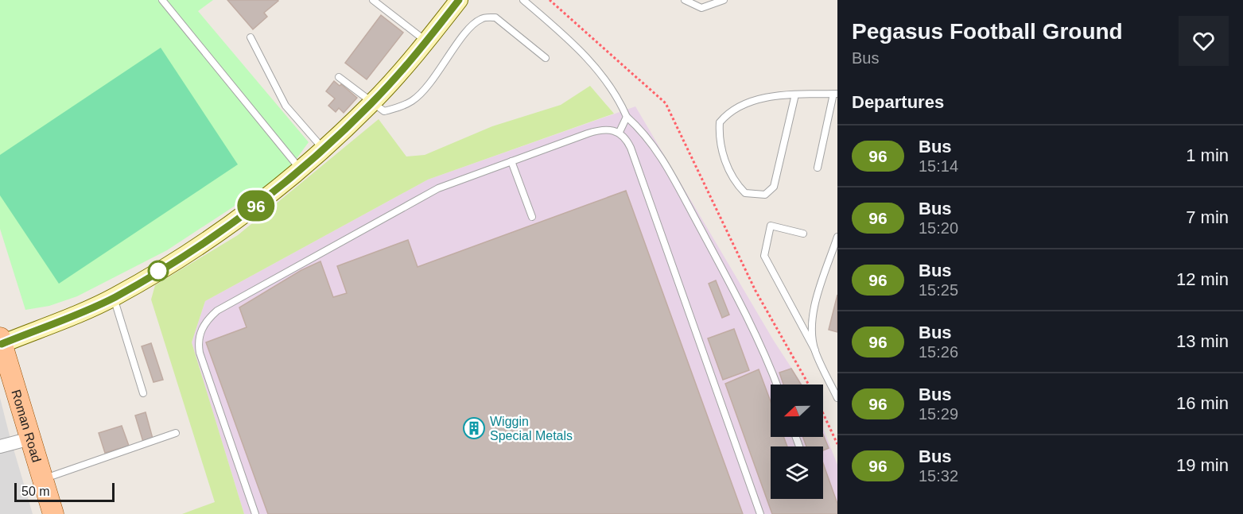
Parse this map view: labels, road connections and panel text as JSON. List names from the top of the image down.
{
  "streets": {
    "main road": ["Roman Road"]
  },
  "places": {
    "building": ["Wiggin Special Metals"]
  },
  "lines": ["bus line 96"],
  "scale_bar": "50 m",
  "north": "left",
  "page": {
    "on_map": "96",
    "heading": [
      ["Pegasus Football Ground", "Bus"],
      "Departures"
    ],
    "list": [
      {
        "mark": "96",
        "name": "Bus",
        "note": "15:14",
        "value": "1 min"
      },
      {
        "mark": "96",
        "name": "Bus",
        "note": "15:20",
        "value": "7 min"
      },
      {
        "mark": "96",
        "name": "Bus",
        "note": "15:25",
        "value": "12 min"
      },
      {
        "mark": "96",
        "name": "Bus",
        "note": "15:26",
        "value": "13 min"
      },
      {
        "mark": "96",
        "name": "Bus",
        "note": "15:29",
        "value": "16 min"
      },
      {
        "mark": "96",
        "name": "Bus",
        "note": "15:32",
        "value": "19 min"
      }
    ],
    "scale": "50 m"
  }
}
